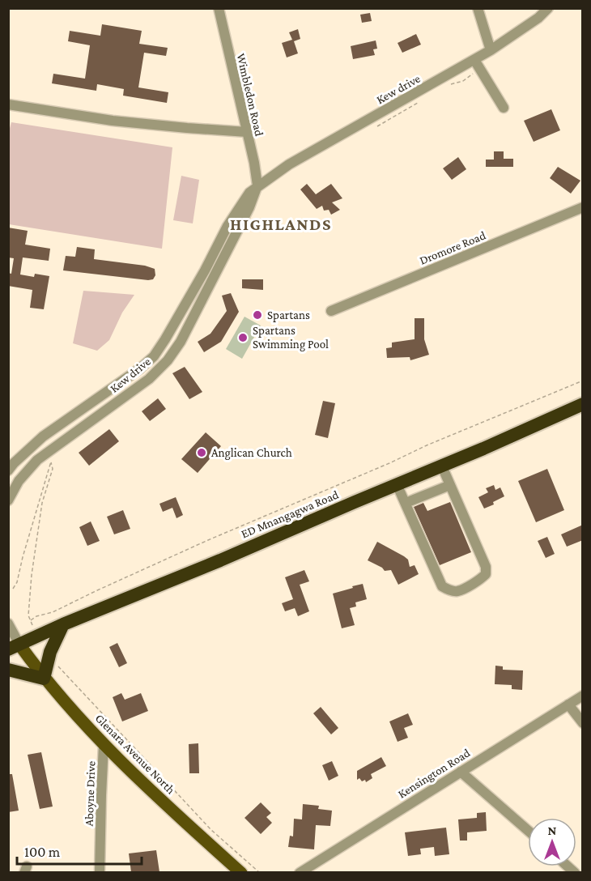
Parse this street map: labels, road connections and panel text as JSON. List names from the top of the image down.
{
  "streets": {
    "highway": ["ED Mnangagwa Road"],
    "main road": ["Glenara Avenue North"],
    "street": [
      "Kew drive",
      "Wimbledon Road",
      "Dromore Road",
      "Kensington Road",
      "Aboyne Drive"
    ]
  },
  "crossings": [
    ["Kew drive", "Wimbledon Road"],
    ["ED Mnangagwa Road", "Glenara Avenue North"],
    ["Glenara Avenue North", "Aboyne Drive"]
  ],
  "districts": ["HIGHLANDS"],
  "places": ["Spartans", "Spartans Swimming Pool", "Anglican Church"],
  "scale_bar": "100 m",
  "north": "top"
}
